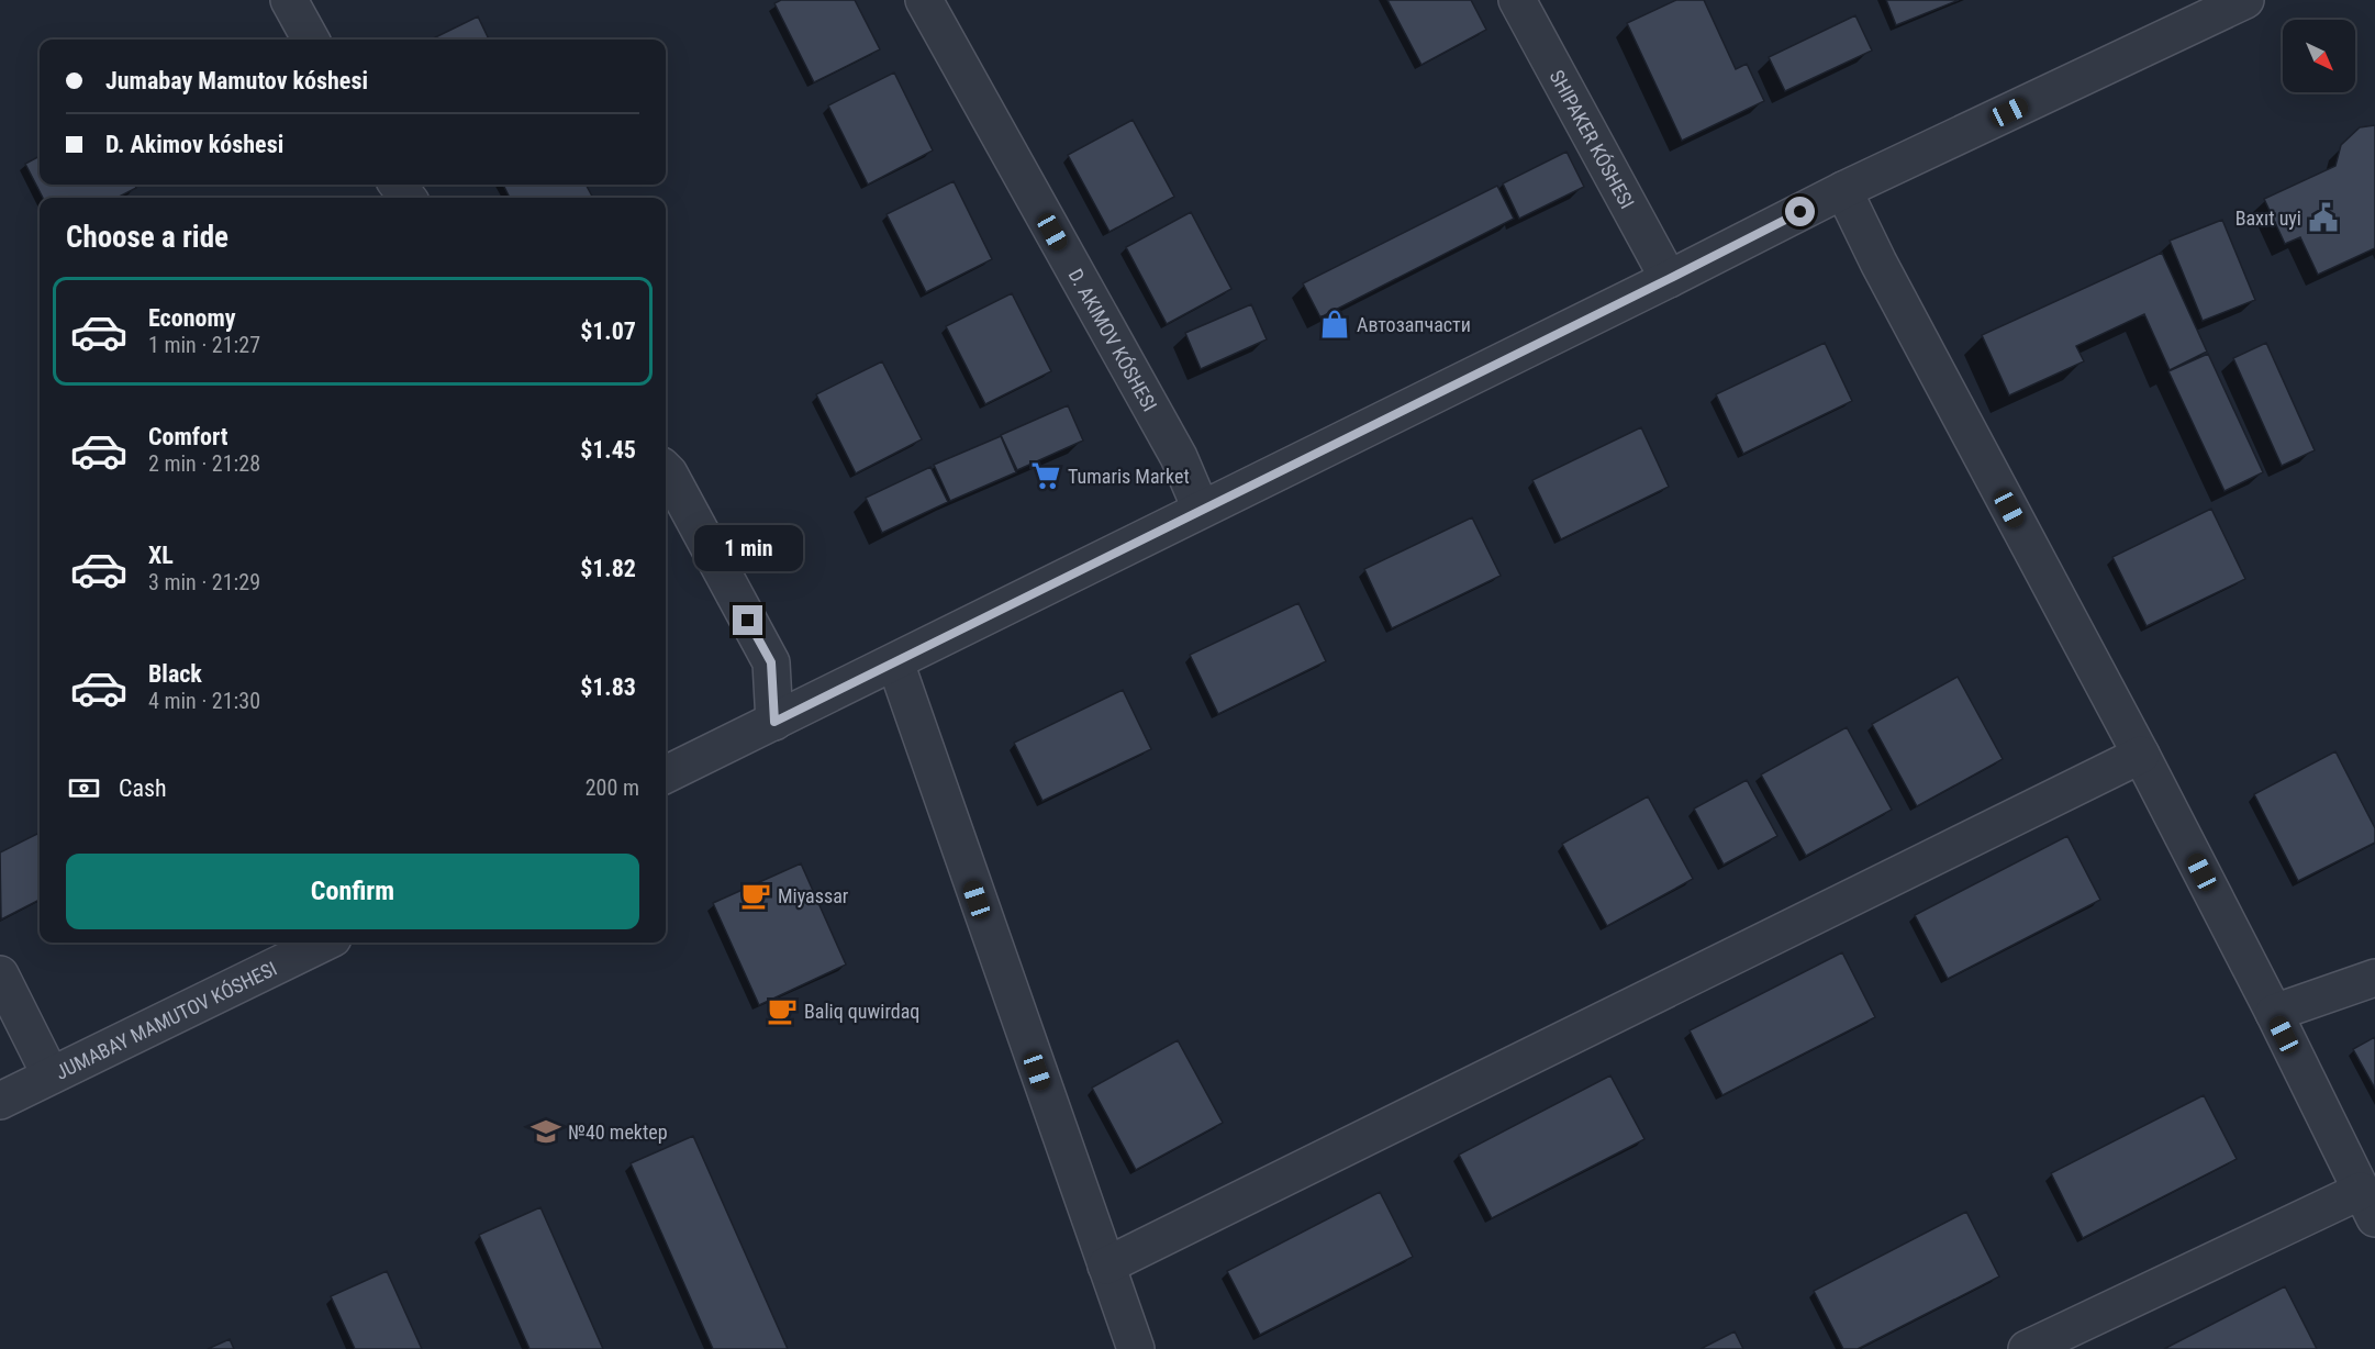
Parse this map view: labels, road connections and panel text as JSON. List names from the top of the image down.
{
  "streets": {
    "street": ["D. AKIMOV KÓSHESI", "JUMABAY MAMUTOV KÓSHESI"]
  },
  "places": {
    "public building": ["Baxıt uyi"],
    "shop": ["Автозапчасти"],
    "supermarket": ["Tumaris Market"],
    "cafe": ["Miyassar", "Baliq quwirdaq"],
    "school or university": ["№40 mektep"]
  },
  "north": "bottom right",
  "page": {
    "banner": ["Jumabay Mamutov kóshesi", "D. Akimov kóshesi"],
    "heading": "Choose a ride",
    "list": [
      {
        "name": "Economy",
        "note": "1 min · 21:27",
        "value": "$1.07"
      },
      {
        "name": "Comfort",
        "note": "2 min · 21:28",
        "value": "$1.45"
      },
      {
        "name": "XL",
        "note": "3 min · 21:29",
        "value": "$1.82"
      },
      {
        "name": "Black",
        "note": "4 min · 21:30",
        "value": "$1.83"
      }
    ],
    "bubble": "1 min",
    "pay": ["Cash", "200 m"],
    "buttons": "Confirm"
  }
}
